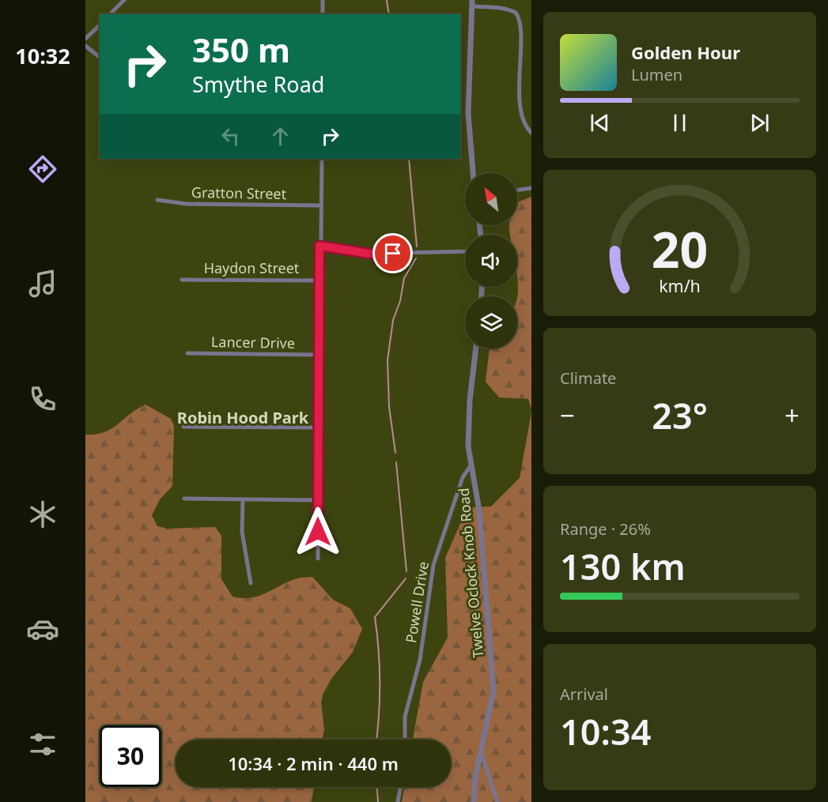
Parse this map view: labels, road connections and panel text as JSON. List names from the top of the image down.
{
  "streets": {
    "street": [
      "Gratton Street",
      "Haydon Street",
      "Lancer Drive",
      "Twelve Oclock Knob Road",
      "Powell Drive"
    ]
  },
  "crossings": [
    ["Twelve Oclock Knob Road", "Powell Drive"]
  ],
  "districts": ["Robin Hood Park"],
  "north": "top left",
  "page": {
    "tabs": "10:32",
    "turn": ["350 m", "Smythe Road"],
    "song": ["Golden Hour", "Lumen"],
    "tile": [
      "Climate",
      ["Range · 26%", "130 km"],
      ["Arrival", "10:34"]
    ],
    "heat": ["−", "23°", "+"],
    "limit": "30",
    "trip": "10:34 · 2 min · 440 m",
    "gauge": ["20", "km/h"]
  }
}
